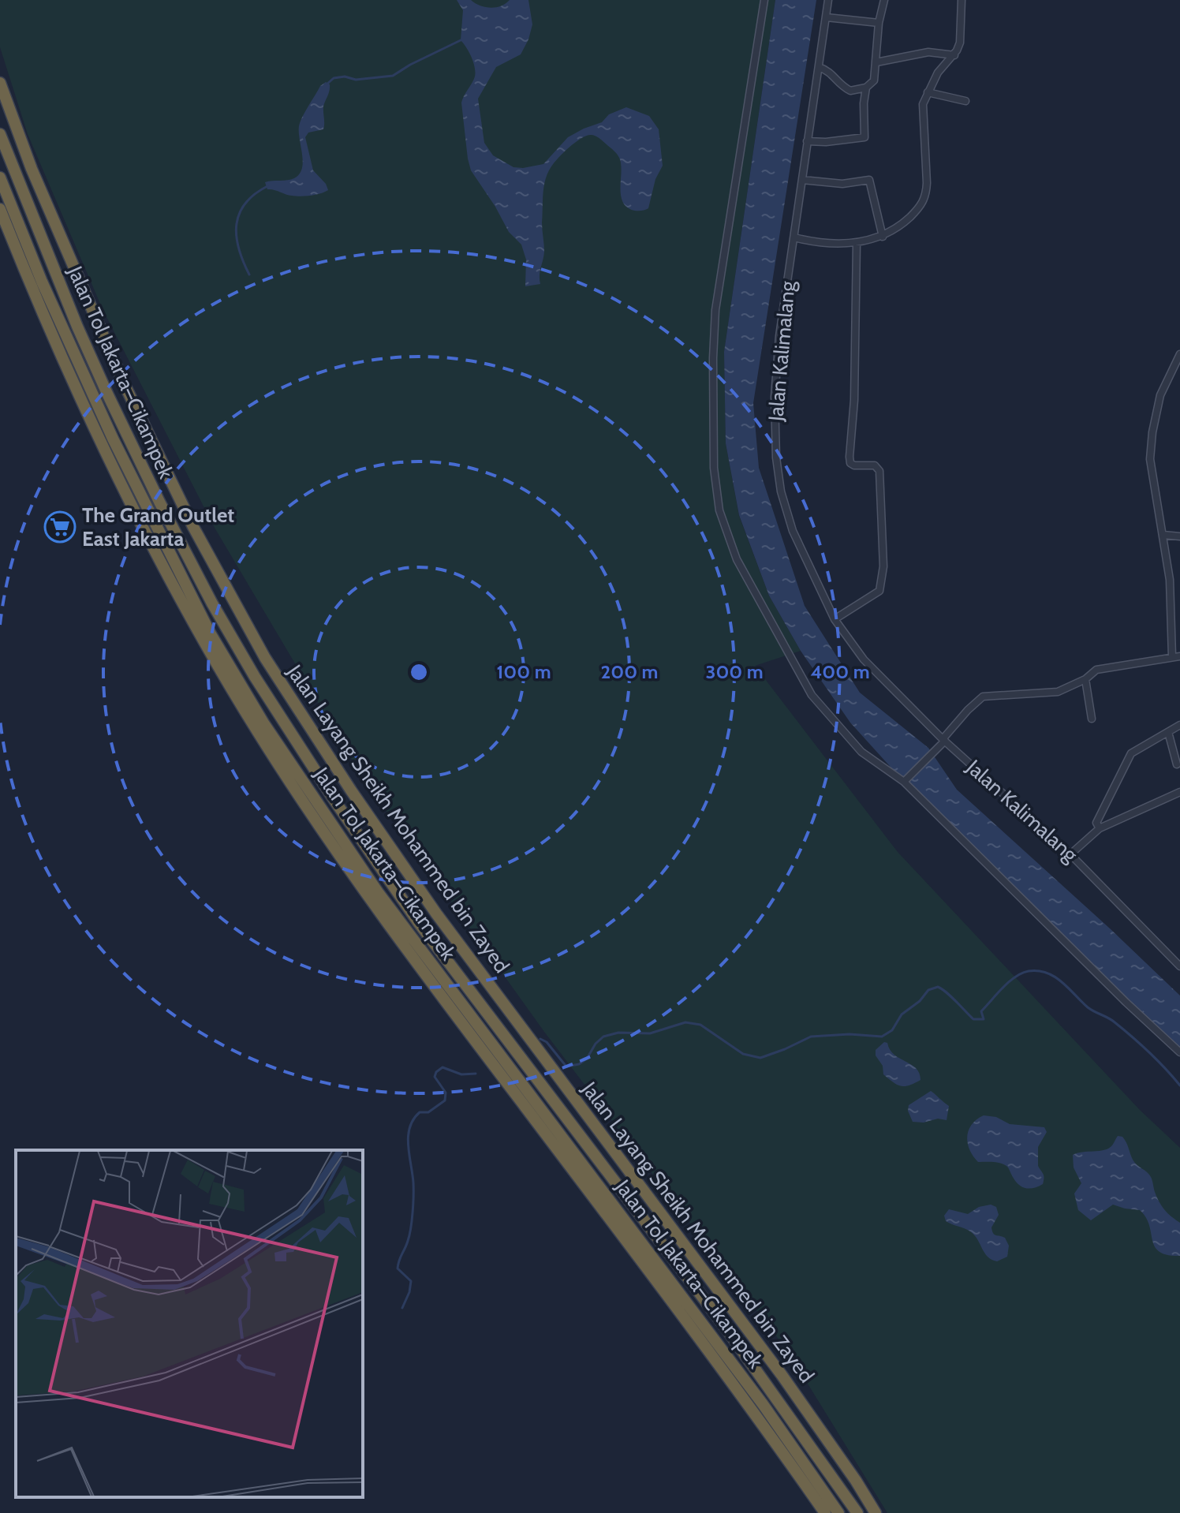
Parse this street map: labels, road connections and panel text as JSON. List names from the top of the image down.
{
  "streets": {
    "highway": ["Jalan Tol Jakarta–Cikampek", "Jalan Layang Sheikh Mohammed bin Zayed"],
    "street": ["Jalan Kalimalang"]
  },
  "places": {
    "supermarket": ["The Grand Outlet East Jakarta"]
  },
  "rings": [
    "100 m",
    "200 m",
    "300 m",
    "400 m"
  ]
}
